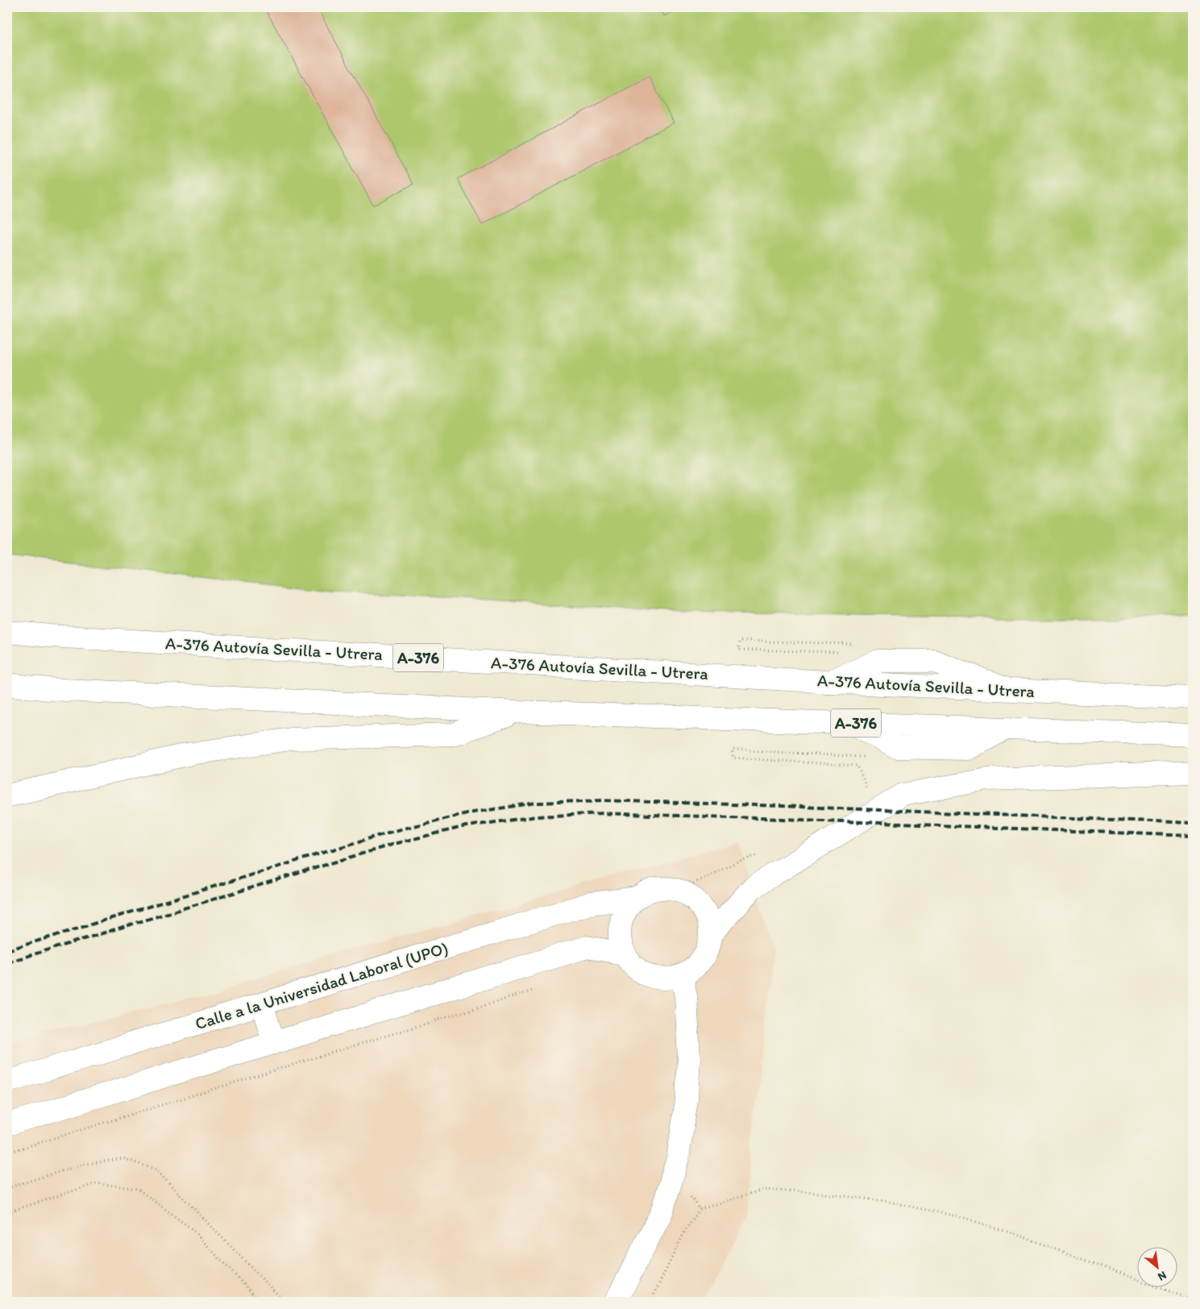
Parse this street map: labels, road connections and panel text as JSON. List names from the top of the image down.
{
  "streets": {
    "main road": ["A-376 Autovía Sevilla - Utrera", "A-376", "Calle a la Universidad Laboral (UPO)"]
  },
  "north": "bottom right"
}
